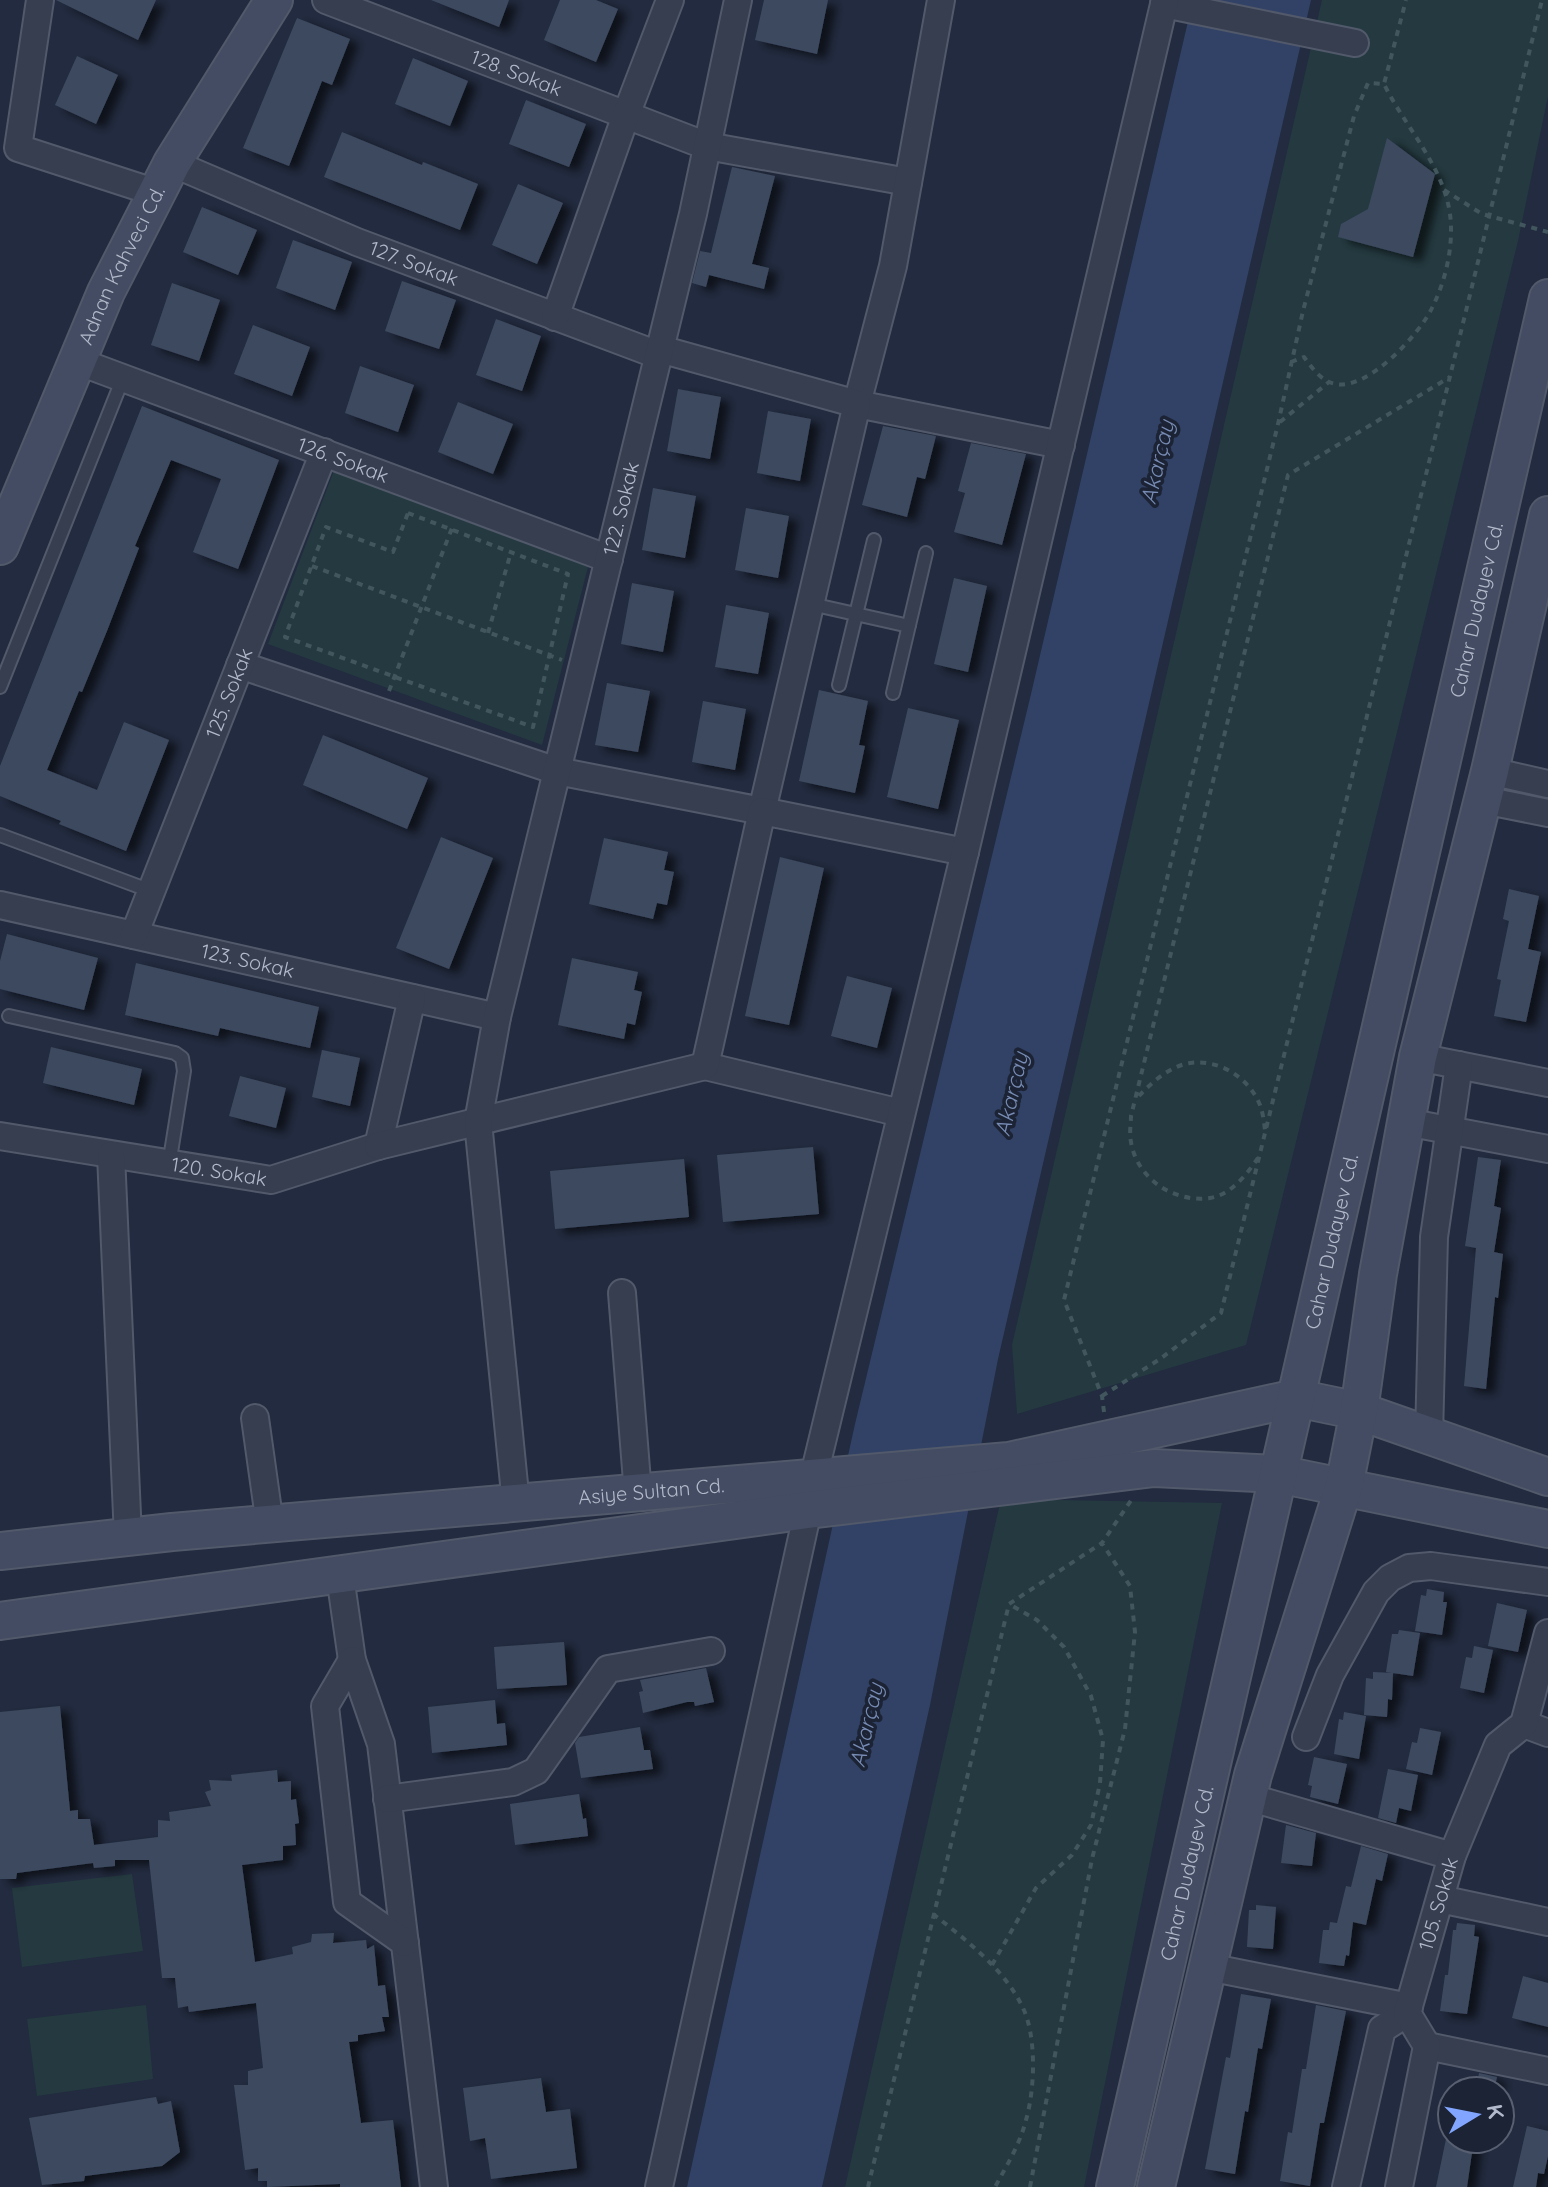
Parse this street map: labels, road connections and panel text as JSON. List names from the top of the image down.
{
  "streets": {
    "main road": ["Adnan Kahveci Cd.", "Cahar Dudayev Cd.", "Asiye Sultan Cd."],
    "street": [
      "128. Sokak",
      "127. Sokak",
      "126. Sokak",
      "122. Sokak",
      "125. Sokak",
      "123. Sokak",
      "120. Sokak",
      "105. Sokak"
    ]
  },
  "crossings": [
    ["128. Sokak", "122. Sokak"],
    ["127. Sokak", "Adnan Kahveci Cd."],
    ["127. Sokak", "122. Sokak"],
    ["Adnan Kahveci Cd.", "126. Sokak"],
    ["126. Sokak", "122. Sokak"],
    ["126. Sokak", "125. Sokak"],
    ["122. Sokak", "123. Sokak"],
    ["122. Sokak", "120. Sokak"],
    ["122. Sokak", "Asiye Sultan Cd."],
    ["Cahar Dudayev Cd.", "Asiye Sultan Cd."],
    ["125. Sokak", "123. Sokak"]
  ],
  "water": ["Akarçay"],
  "north": "right"
}
